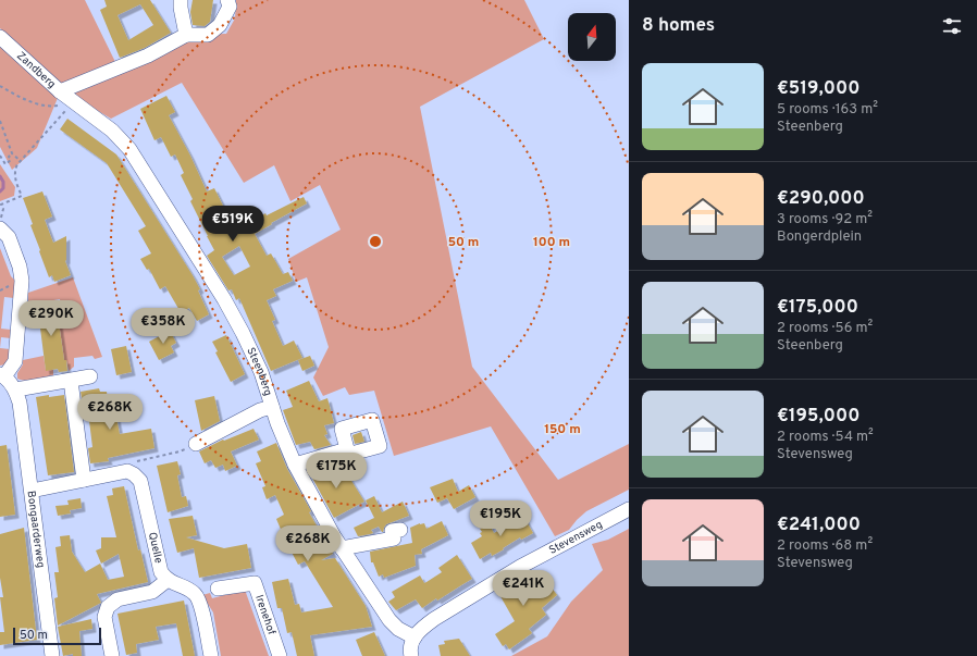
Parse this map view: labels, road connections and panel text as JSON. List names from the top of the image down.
{
  "streets": {
    "street": [
      "Zandberg",
      "Steenberg",
      "Bongaarderweg",
      "Stevensweg",
      "Quelle",
      "Irenehof"
    ]
  },
  "crossings": [
    ["Zandberg", "Steenberg"],
    ["Steenberg", "Stevensweg"]
  ],
  "scale_bar": "50 m",
  "north": "top",
  "page": {
    "heading": "8 homes",
    "list": [
      {
        "name": "€519,000",
        "note": "5 rooms · 163 m² · Steenberg"
      },
      {
        "name": "€290,000",
        "note": "3 rooms · 92 m² · Bongerdplein"
      },
      {
        "name": "€175,000",
        "note": "2 rooms · 56 m² · Steenberg"
      },
      {
        "name": "€195,000",
        "note": "2 rooms · 54 m² · Stevensweg"
      },
      {
        "name": "€241,000",
        "note": "2 rooms · 68 m² · Stevensweg"
      }
    ],
    "price": [
      "€519K",
      "€290K",
      "€358K",
      "€268K",
      "€175K",
      "€195K",
      "€268K",
      "€241K"
    ],
    "scale": "50 m"
  },
  "rings": ["50 m", "100 m", "150 m"]
}
